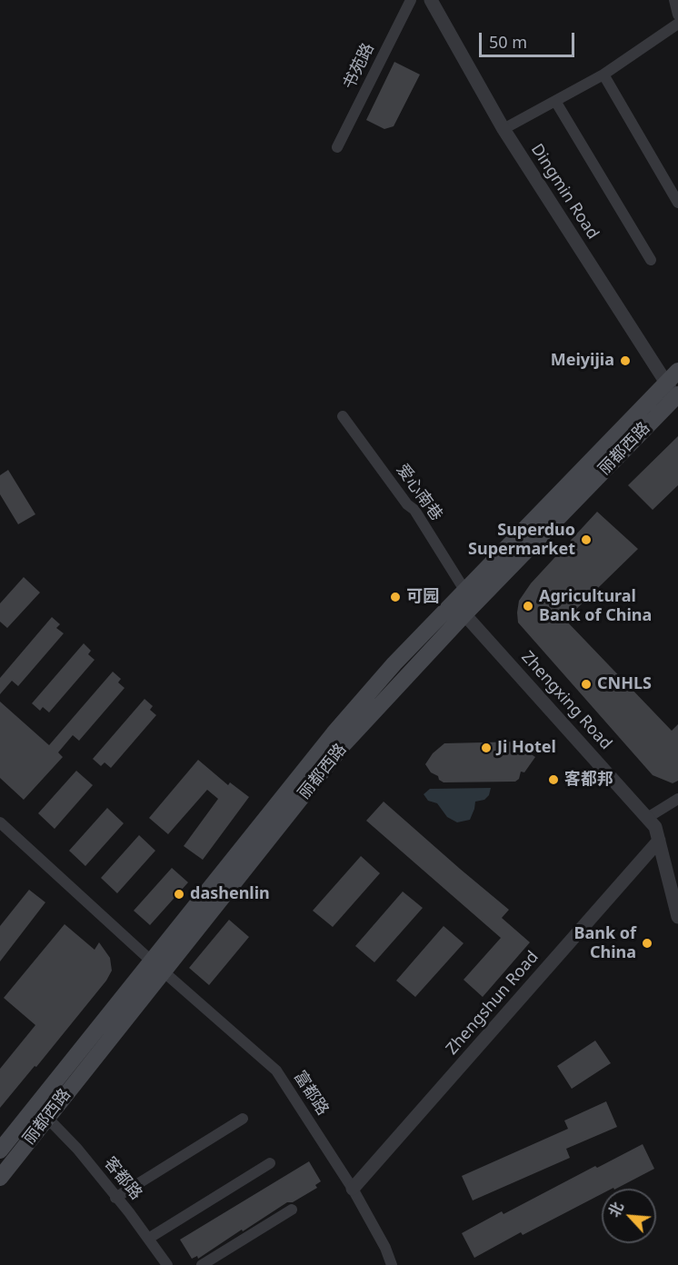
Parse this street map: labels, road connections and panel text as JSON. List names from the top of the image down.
{
  "streets": {
    "main road": ["丽都西路"],
    "street": [
      "书苑路",
      "Dingmin Road",
      "爱心南巷",
      "Zhengxing Road",
      "Zhengshun Road",
      "富都路",
      "客都路"
    ]
  },
  "crossings": [
    ["Dingmin Road", "丽都西路"],
    ["丽都西路", "爱心南巷"],
    ["丽都西路", "Zhengxing Road"],
    ["丽都西路", "富都路"],
    ["丽都西路", "客都路"],
    ["爱心南巷", "Zhengxing Road"],
    ["Zhengxing Road", "Zhengshun Road"],
    ["Zhengshun Road", "富都路"]
  ],
  "places": [
    "Meiyijia",
    "Superduo Supermarket",
    "可园",
    "Agricultural Bank of China",
    "CNHLS",
    "Ji Hotel",
    "客都邦",
    "dashenlin",
    "Bank of China"
  ],
  "scale_bar": "50 m",
  "north": "top left"
}
